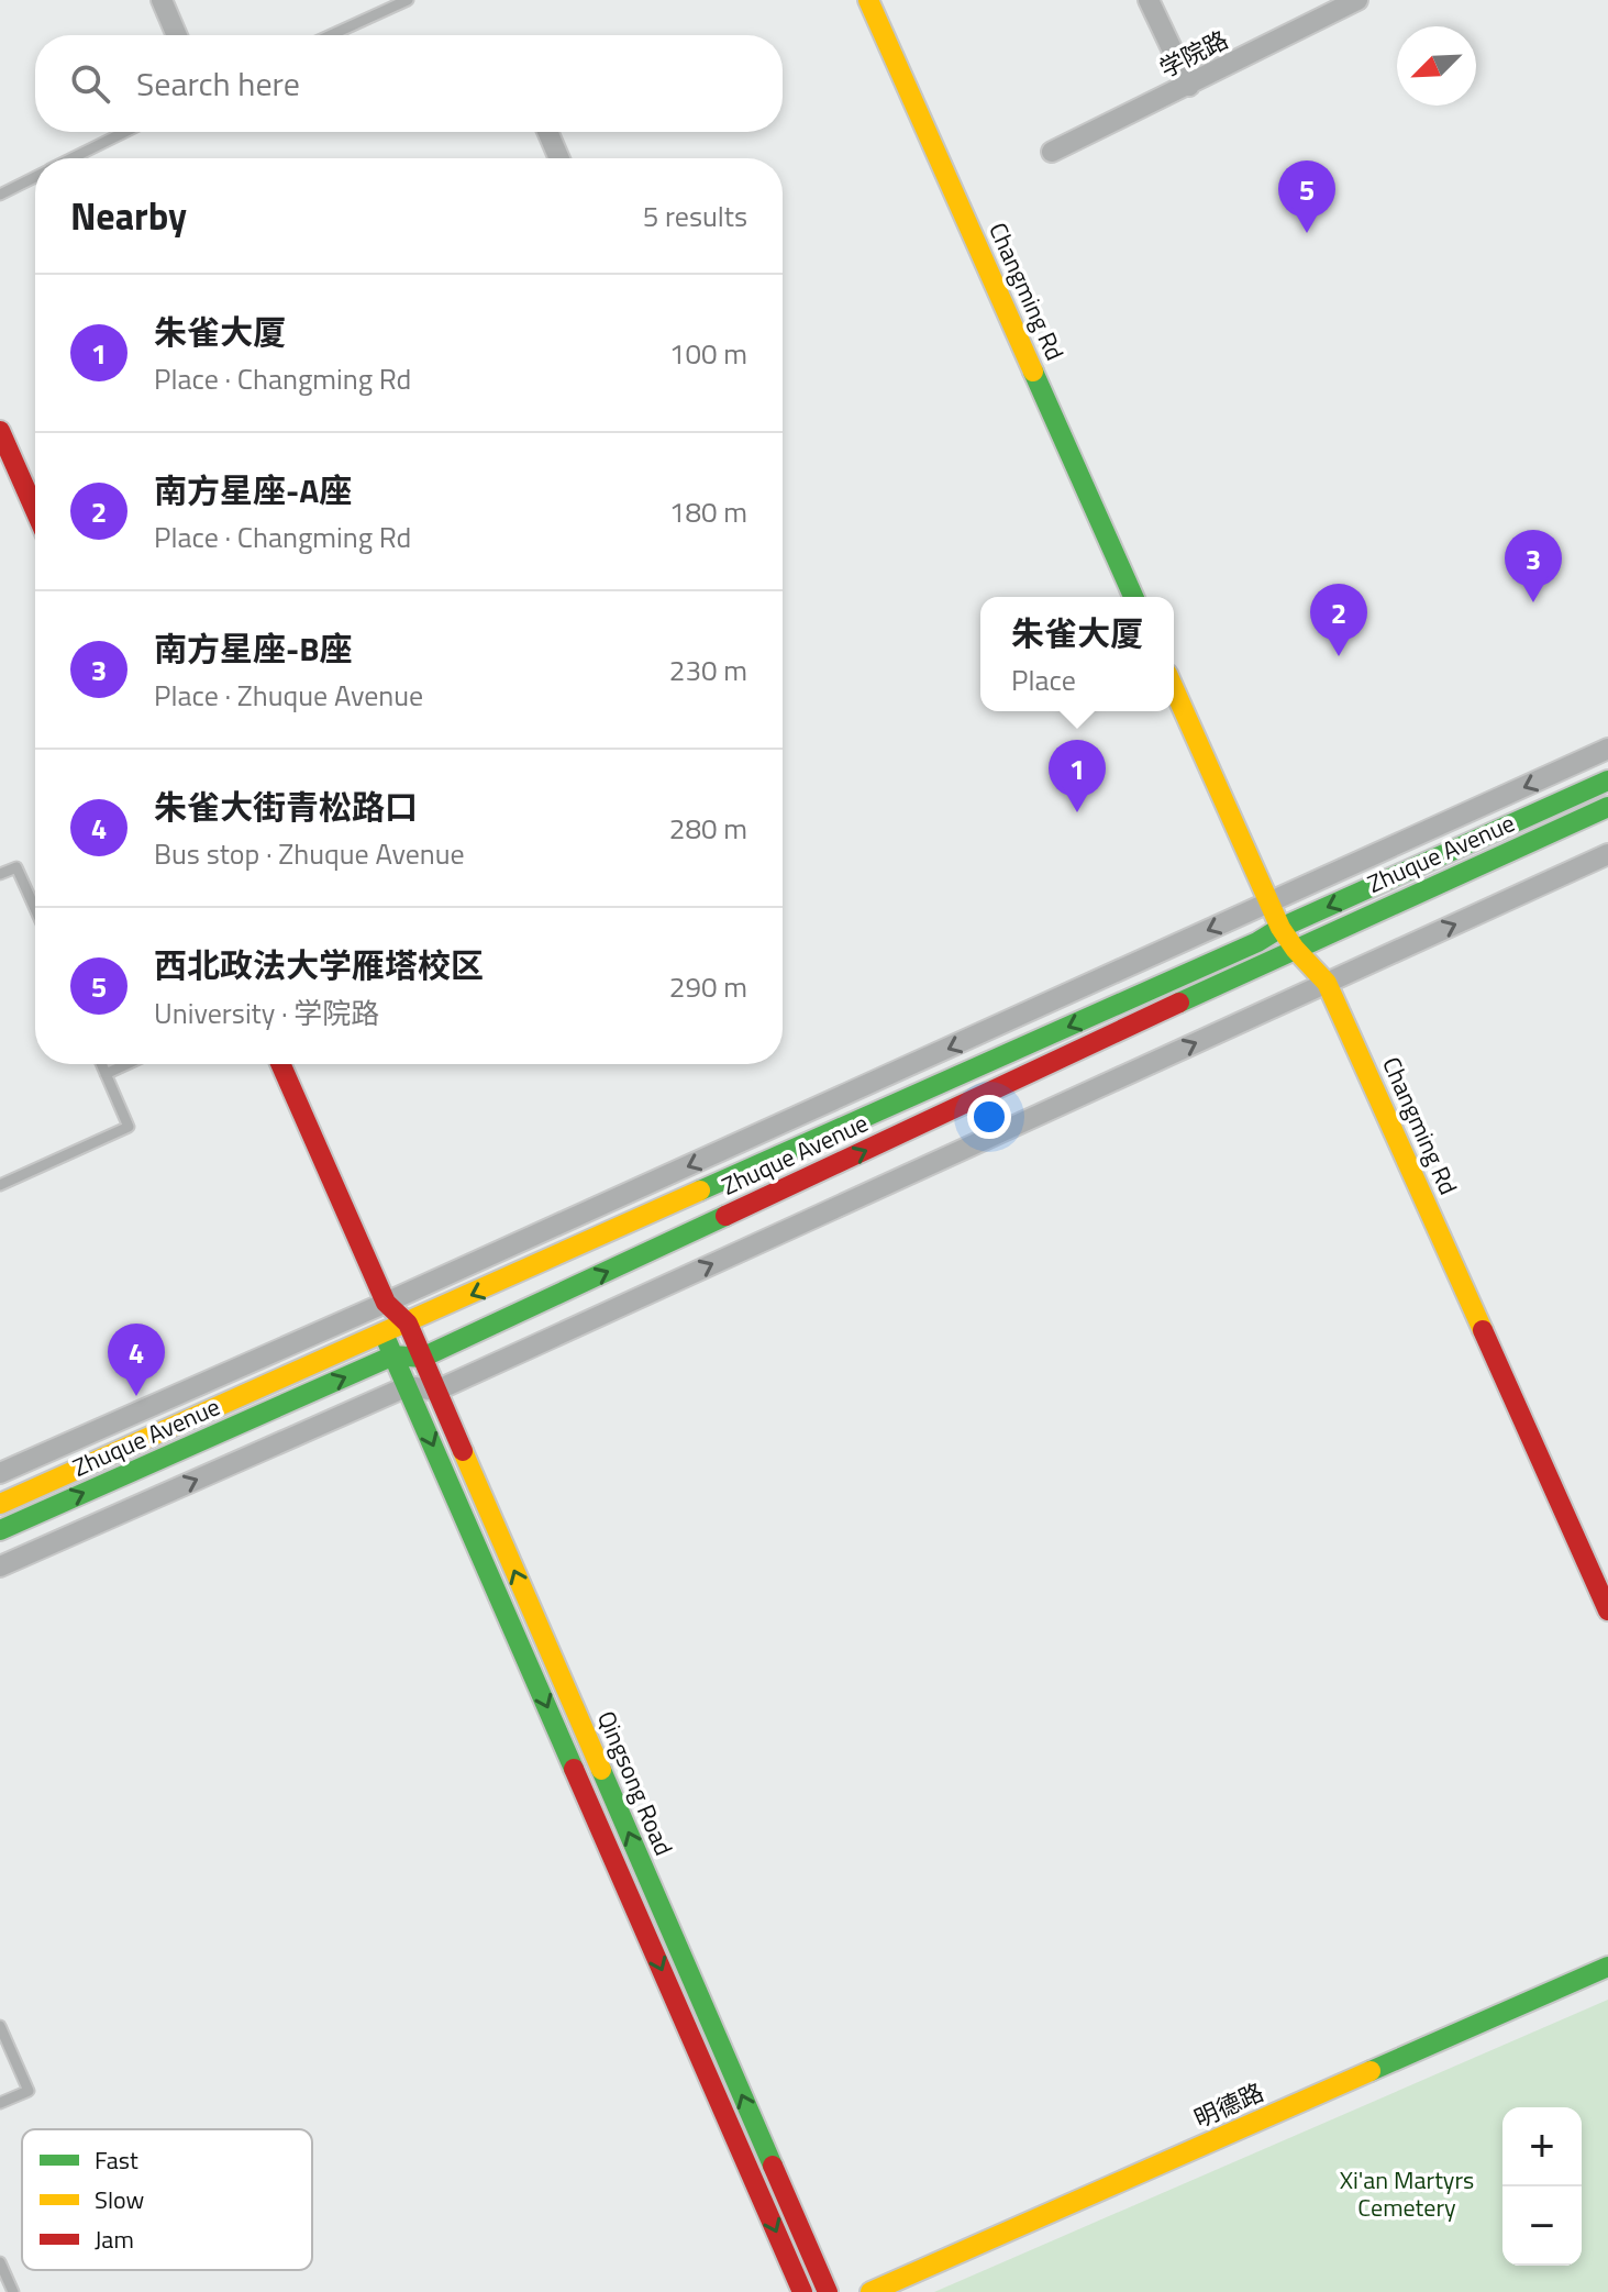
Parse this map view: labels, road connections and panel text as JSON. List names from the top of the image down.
{
  "streets": {
    "main road": [
      "Changming Rd",
      "Zhuque Avenue",
      "Qingsong Road",
      "明德路"
    ],
    "street": ["学院路"]
  },
  "crossings": [
    ["Changming Rd", "Zhuque Avenue"],
    ["Zhuque Avenue", "Qingsong Road"]
  ],
  "parks": ["Xi'an Martyrs Cemetery"],
  "legend": ["Fast", "Slow", "Jam"],
  "north": "bottom left",
  "page": {
    "search": "Search here",
    "heading": ["Nearby", "5 results"],
    "pins": [
      "5",
      "3",
      "2",
      "1",
      "4"
    ],
    "list": [
      {
        "mark": "1",
        "name": "朱雀大厦",
        "note": "Place · Changming Rd",
        "value": "100 m"
      },
      {
        "mark": "2",
        "name": "南方星座-A座",
        "note": "Place · Changming Rd",
        "value": "180 m"
      },
      {
        "mark": "3",
        "name": "南方星座-B座",
        "note": "Place · Zhuque Avenue",
        "value": "230 m"
      },
      {
        "mark": "4",
        "name": "朱雀大街青松路口",
        "note": "Bus stop · Zhuque Avenue",
        "value": "280 m"
      },
      {
        "mark": "5",
        "name": "西北政法大学雁塔校区",
        "note": "University · 学院路",
        "value": "290 m"
      }
    ],
    "popup": ["朱雀大厦", "Place"],
    "map_buttons": ["+", "−"]
  }
}
